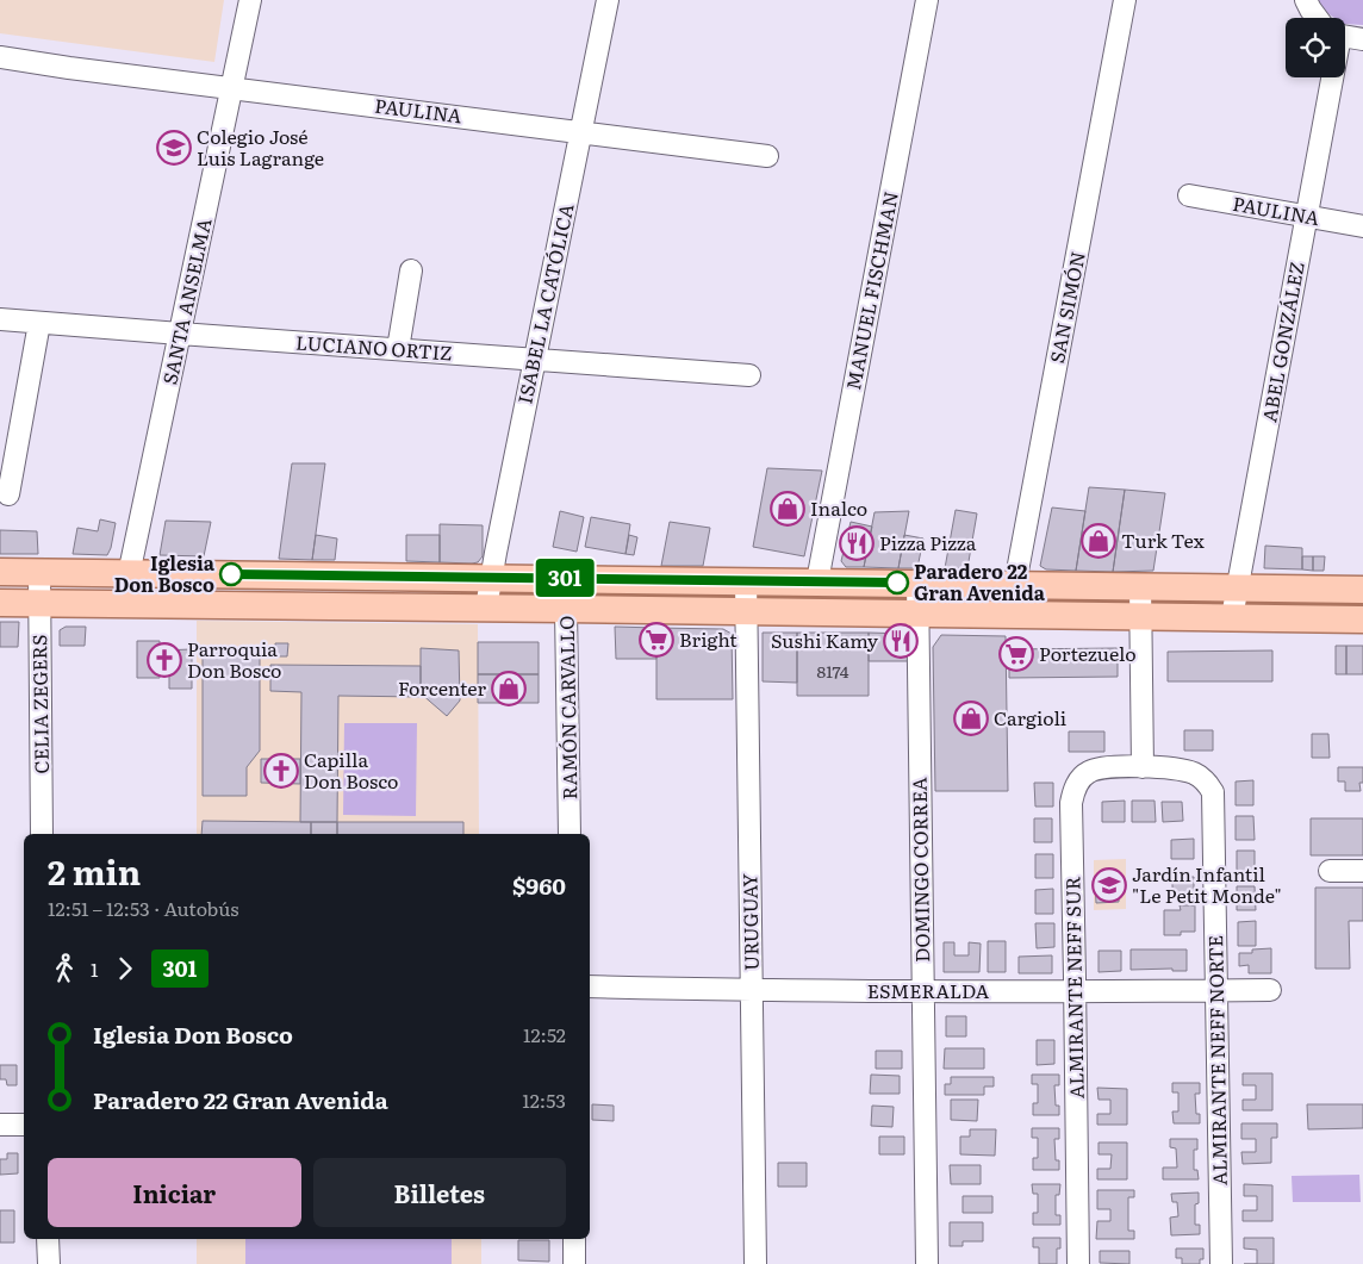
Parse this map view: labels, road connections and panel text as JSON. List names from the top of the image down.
{
  "streets": {
    "street": [
      "PAULINA",
      "MANUEL FISCHMAN",
      "SANTA ANSELMA",
      "ISABEL LA CATÓLICA",
      "SAN SIMÓN",
      "ABEL GONZÁLEZ",
      "LUCIANO ORTIZ",
      "CELIA ZEGERS",
      "RAMÓN CARVALLO",
      "DOMINGO CORREA",
      "URUGUAY",
      "ALMIRANTE NEFF SUR",
      "ESMERALDA",
      "ALMIRANTE NEFF NORTE"
    ]
  },
  "crossings": [
    ["PAULINA", "SANTA ANSELMA"],
    ["PAULINA", "ISABEL LA CATÓLICA"],
    ["PAULINA", "ABEL GONZÁLEZ"],
    ["SANTA ANSELMA", "LUCIANO ORTIZ"],
    ["ISABEL LA CATÓLICA", "LUCIANO ORTIZ"],
    ["DOMINGO CORREA", "ESMERALDA"],
    ["URUGUAY", "ESMERALDA"],
    ["ALMIRANTE NEFF SUR", "ESMERALDA"],
    ["ALMIRANTE NEFF SUR", "ALMIRANTE NEFF NORTE"],
    ["ESMERALDA", "ALMIRANTE NEFF NORTE"]
  ],
  "places": {
    "school or university": ["Colegio José Luis Lagrange", "Jardín Infantil \"Le Petit Monde\""],
    "shop": [
      "Inalco",
      "Turk Tex",
      "Forcenter",
      "Cargioli"
    ],
    "restaurant": ["Pizza Pizza", "Sushi Kamy"],
    "other": ["Iglesia Don Bosco", "Paradero 22 Gran Avenida"],
    "supermarket": ["Bright", "Portezuelo"],
    "church": ["Parroquia Don Bosco", "Capilla Don Bosco"]
  },
  "lines": ["bus line 301"],
  "house_numbers": ["8174"],
  "page": {
    "on_map": "301",
    "heading": ["2 min", "12:51 – 12:53 · Autobús", "$960"],
    "legs": ["1", "301"],
    "list": [
      {
        "name": "Iglesia Don Bosco",
        "value": "12:52"
      },
      {
        "name": "Paradero 22 Gran Avenida",
        "value": "12:53"
      }
    ],
    "buttons": ["Iniciar", "Billetes"]
  }
}
